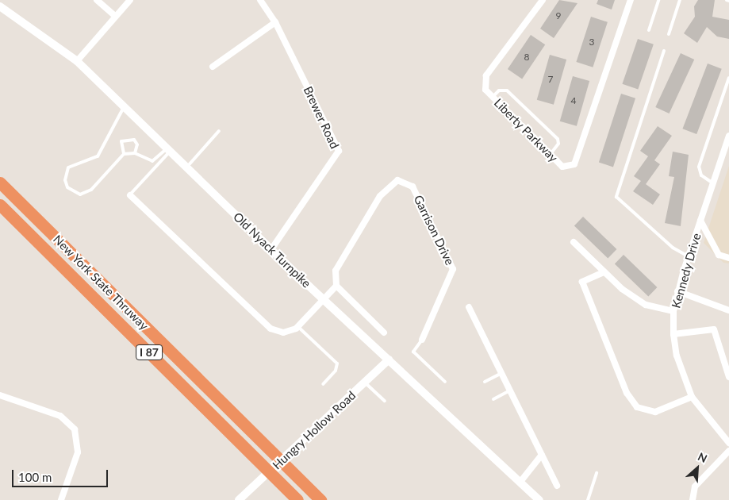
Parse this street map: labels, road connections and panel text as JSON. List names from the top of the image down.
{
  "streets": {
    "highway": ["New York State Thruway", "I 87"],
    "street": [
      "Brewer Road",
      "Liberty Parkway",
      "Garrison Drive",
      "Old Nyack Turnpike",
      "Kennedy Drive",
      "Hungry Hollow Road"
    ]
  },
  "crossings": [
    ["Brewer Road", "Old Nyack Turnpike"],
    ["Old Nyack Turnpike", "Hungry Hollow Road"]
  ],
  "house_numbers": [
    "9",
    "3",
    "8",
    "7",
    "4"
  ],
  "scale_bar": "100 m",
  "north": "top right"
}
